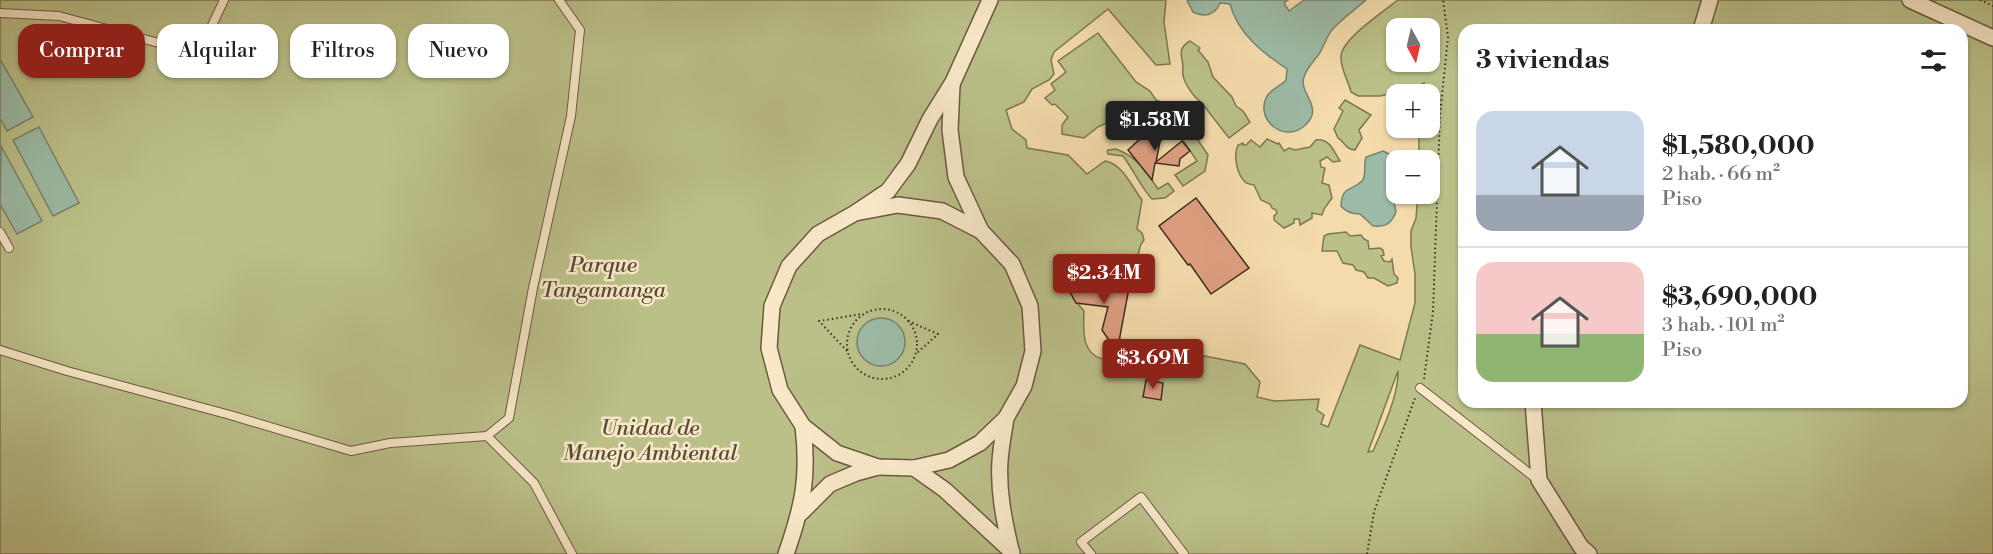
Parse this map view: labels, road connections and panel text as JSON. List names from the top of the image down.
{
  "parks": ["Parque Tangamanga", "Unidad de Manejo Ambiental"],
  "north": "bottom",
  "page": {
    "map_buttons": ["+", "−"],
    "chip": [
      "Comprar",
      "Alquilar",
      "Filtros",
      "Nuevo"
    ],
    "heading": "3 viviendas",
    "list": [
      {
        "name": "$1,580,000",
        "note": "2 hab. · 66 m² · Piso"
      },
      {
        "name": "$3,690,000",
        "note": "3 hab. · 101 m² · Piso"
      }
    ],
    "price": ["$1.58M", "$2.34M", "$3.69M"]
  }
}
